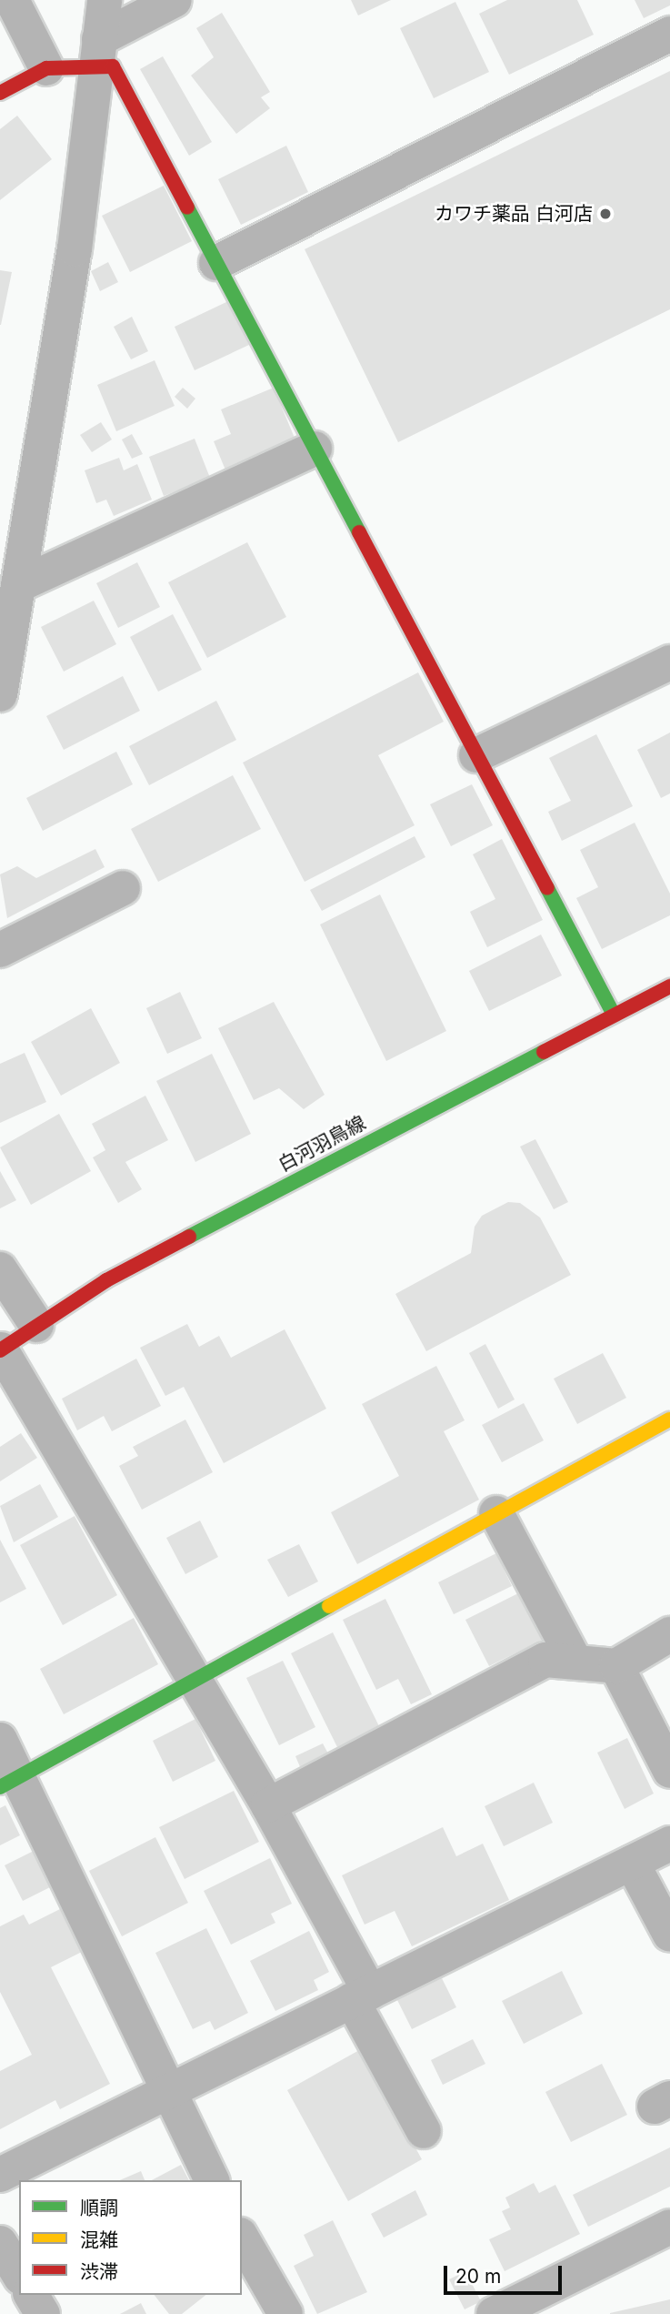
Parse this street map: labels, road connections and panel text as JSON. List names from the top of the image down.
{
  "streets": {
    "street": ["白河羽鳥線"]
  },
  "places": ["カワチ薬品 白河店"],
  "legend": ["順調", "混雑", "渋滞"],
  "scale_bar": "20 m"
}
